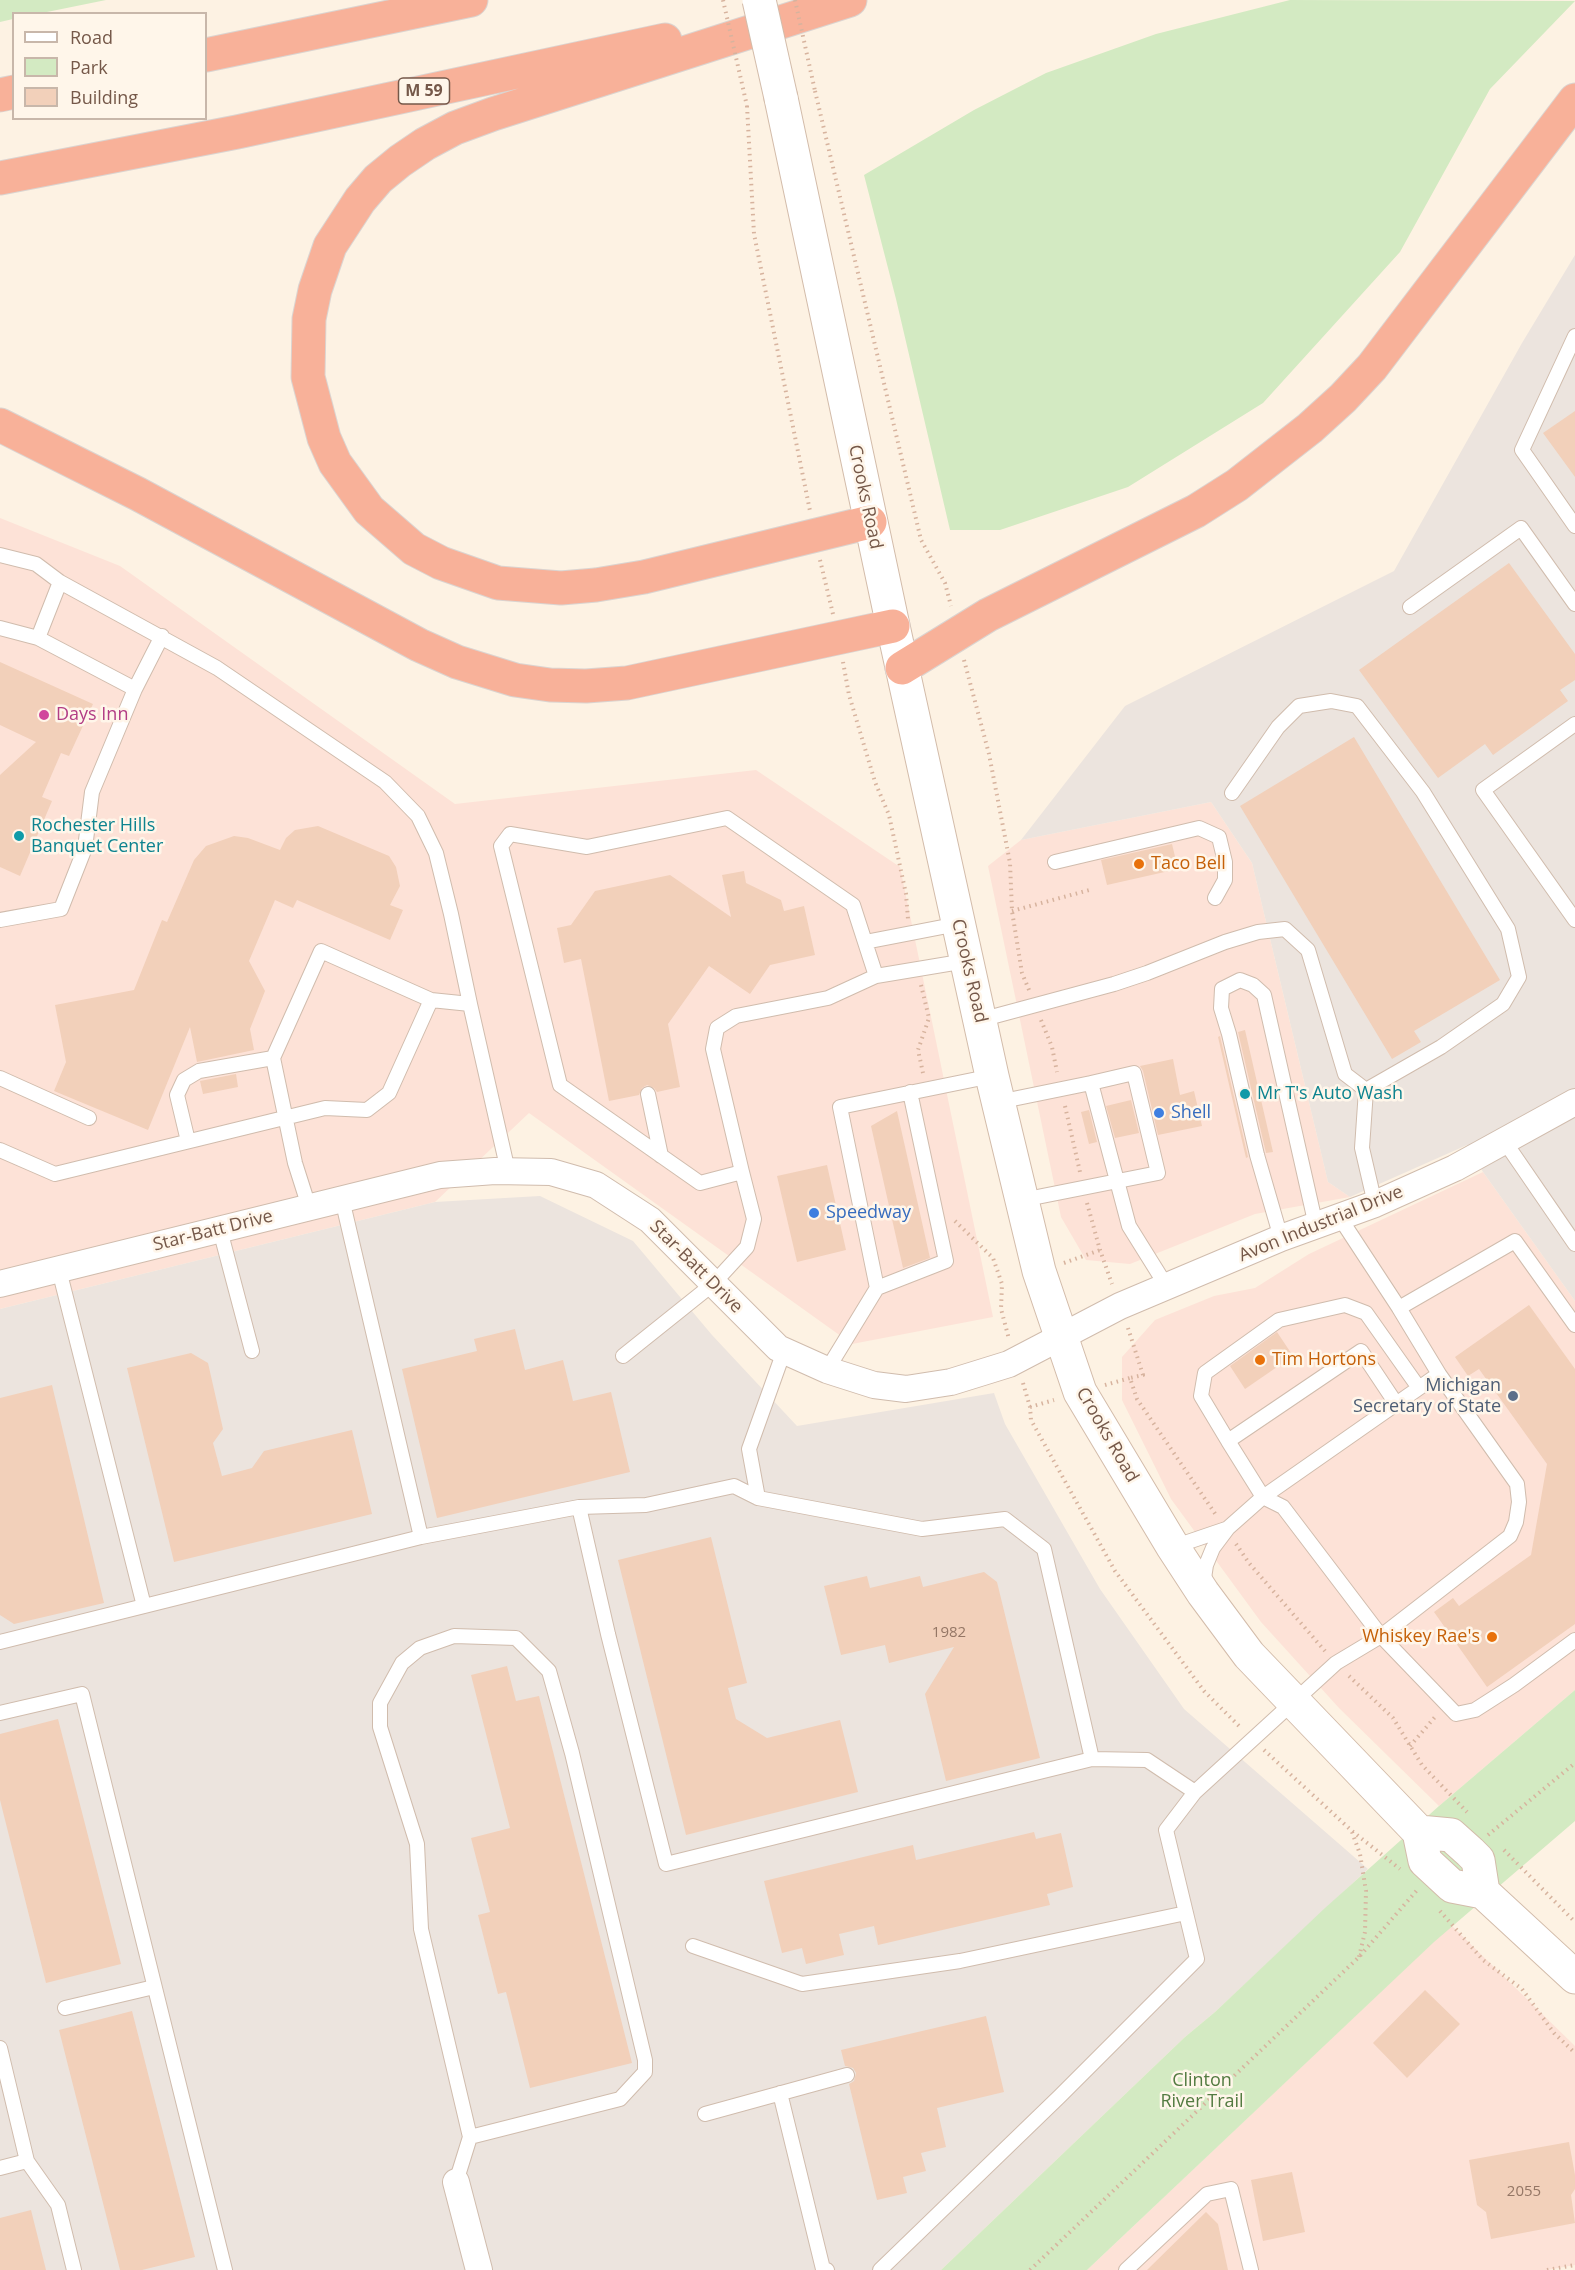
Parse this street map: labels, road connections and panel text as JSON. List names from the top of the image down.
{
  "streets": {
    "highway": ["M 59"],
    "main road": ["Crooks Road"],
    "street": ["Avon Industrial Drive", "Star-Batt Drive"]
  },
  "crossings": [
    ["Crooks Road", "Avon Industrial Drive"],
    ["Crooks Road", "Star-Batt Drive"],
    ["Avon Industrial Drive", "Star-Batt Drive"]
  ],
  "parks": ["Clinton River Trail"],
  "places": [
    "Days Inn",
    "Rochester Hills Banquet Center",
    "Taco Bell",
    "Mr T's Auto Wash",
    "Shell",
    "Speedway",
    "Tim Hortons",
    "Michigan Secretary of State",
    "Whiskey Rae's"
  ],
  "house_numbers": ["1982", "2055"],
  "legend": ["Road", "Park", "Building"]
}
